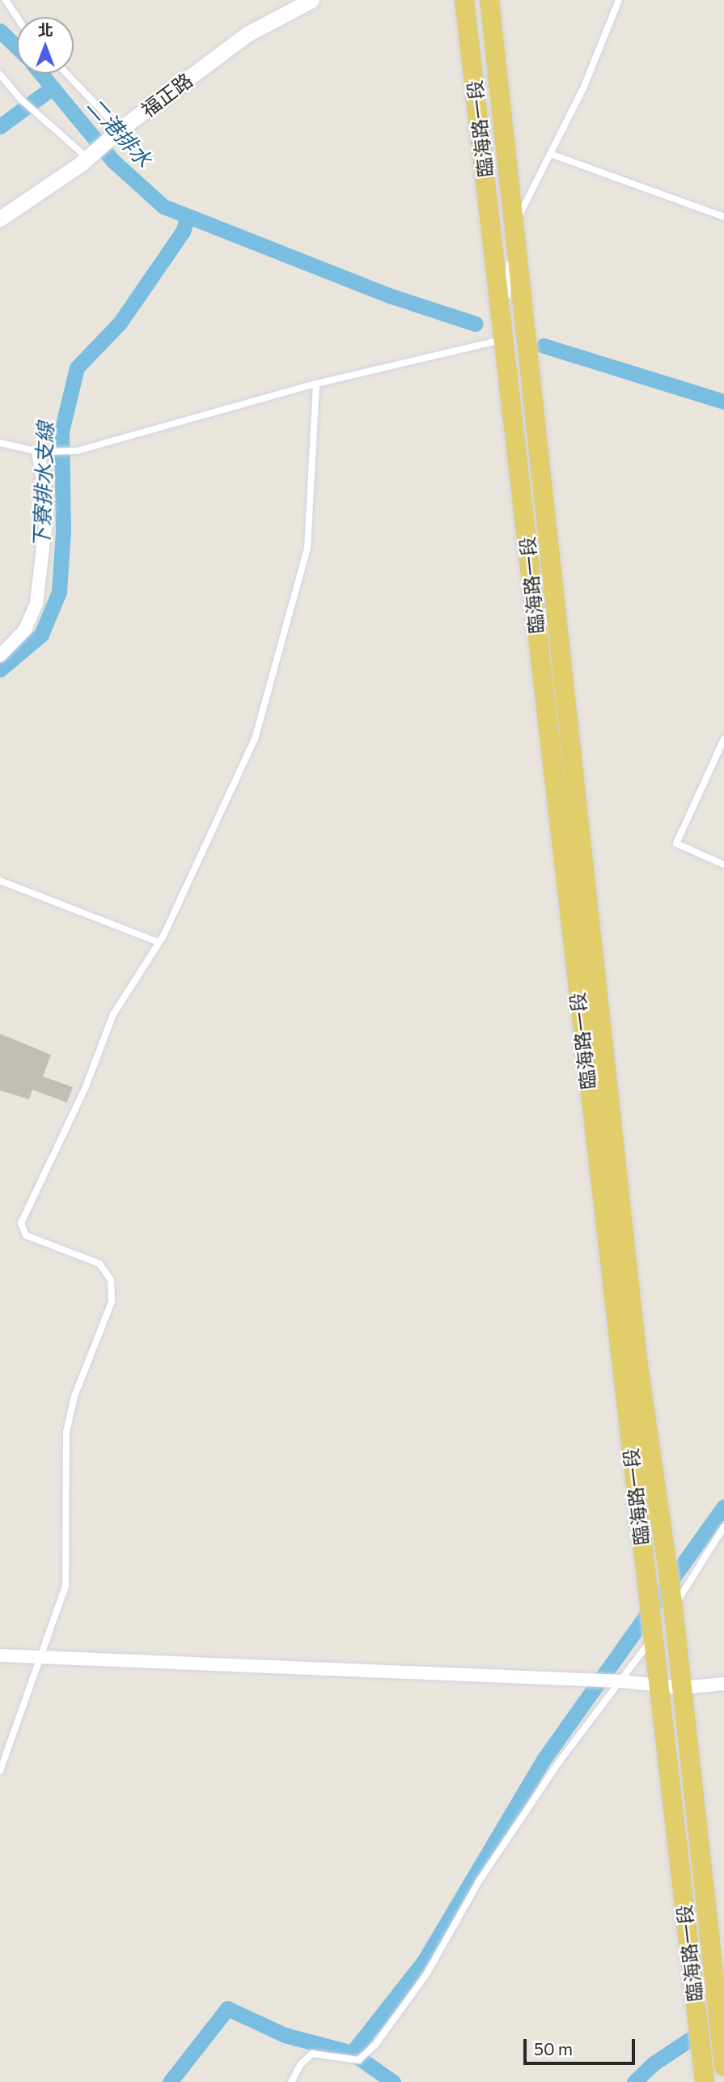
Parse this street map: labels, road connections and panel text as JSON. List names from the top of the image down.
{
  "streets": {
    "main road": ["臨海路一段"],
    "street": ["福正路"]
  },
  "water": ["二港排水", "下寮排水支線"],
  "scale_bar": "50 m",
  "north": "top"
}
